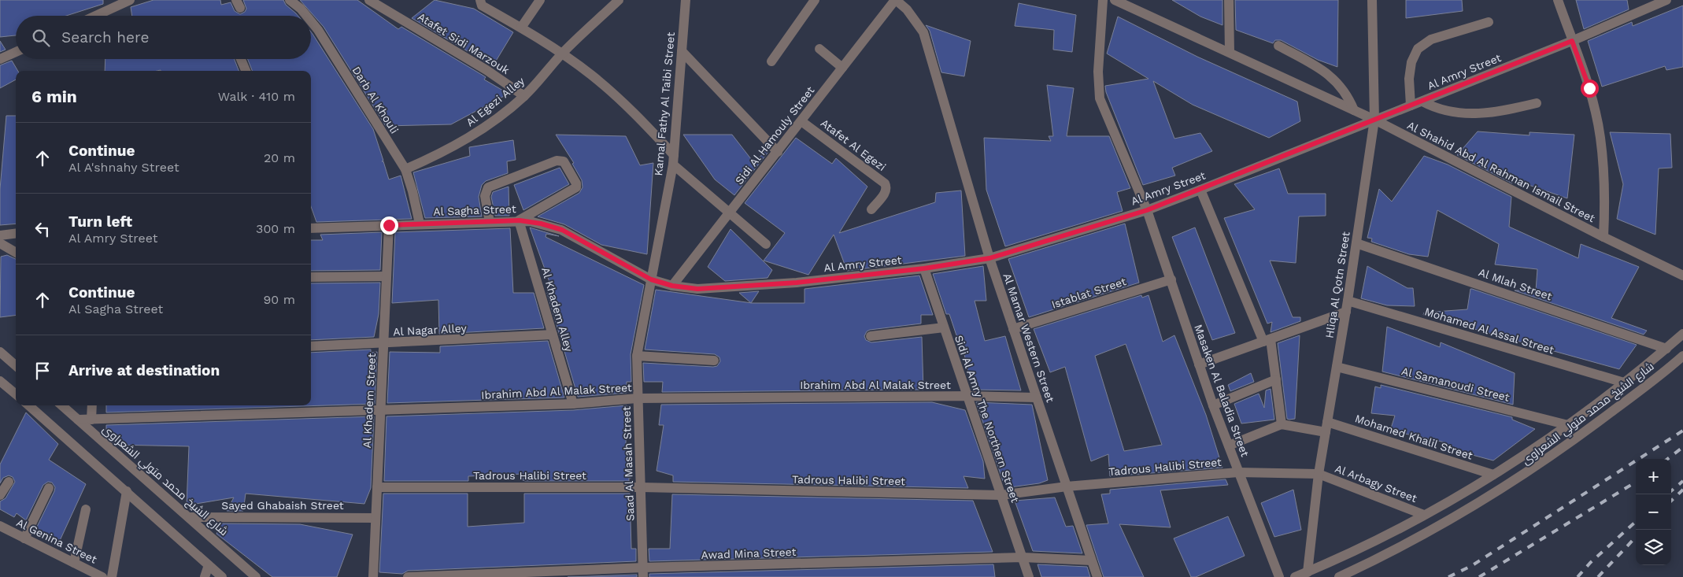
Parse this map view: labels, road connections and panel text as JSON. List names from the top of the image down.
{
  "streets": {
    "street": [
      "Atafet Sidi Marzouk",
      "Al Amry Street",
      "Darb Al Khouli",
      "Al Egezi Alley",
      "Kamal Fathy Al Taibi Street",
      "Sidi Al Hamouly Street",
      "Atafet Al Egezi",
      "Al Shahid Abd Al Rahman Ismail Street",
      "Al Sagha Street",
      "Al Mlah Street",
      "Hliqa Al Qotn Street",
      "Istablat Street",
      "Al Khadem Alley",
      "Al Nagar Alley",
      "Mohamed Al Assal Street",
      "Al Mamar Western Street",
      "Al Samanoudi Street",
      "Ibrahim Abd Al Malak Street",
      "Masaken Al Baladia Street",
      "Al Khadem Street",
      "شارع الشيخ محمد متولي الشعراوى",
      "Sidi Al Amry The Northern Street",
      "Mohamed Khalil Street",
      "Saad Al Masah Street",
      "Tadrous Halibi Street",
      "Al Arbagy Street",
      "Sayed Ghabaish Street",
      "Al Genina Street",
      "Awad Mina Street"
    ]
  },
  "crossings": [
    ["Atafet Sidi Marzouk", "Al Egezi Alley"],
    ["Al Amry Street", "Kamal Fathy Al Taibi Street"],
    ["Al Amry Street", "Sidi Al Hamouly Street"],
    ["Al Amry Street", "Al Shahid Abd Al Rahman Ismail Street"],
    ["Al Amry Street", "Al Sagha Street"],
    ["Al Amry Street", "Hliqa Al Qotn Street"],
    ["Al Amry Street", "Al Mamar Western Street"],
    ["Al Amry Street", "Masaken Al Baladia Street"],
    ["Al Amry Street", "Sidi Al Amry The Northern Street"],
    ["Al Amry Street", "Saad Al Masah Street"],
    ["Darb Al Khouli", "Al Egezi Alley"],
    ["Darb Al Khouli", "Al Sagha Street"],
    ["Kamal Fathy Al Taibi Street", "Al Sagha Street"],
    ["Kamal Fathy Al Taibi Street", "Saad Al Masah Street"],
    ["Sidi Al Hamouly Street", "Atafet Al Egezi"],
    ["Sidi Al Hamouly Street", "Al Mamar Western Street"],
    ["Al Shahid Abd Al Rahman Ismail Street", "Hliqa Al Qotn Street"],
    ["Al Sagha Street", "Al Khadem Alley"],
    ["Al Sagha Street", "Al Khadem Street"],
    ["Al Sagha Street", "Saad Al Masah Street"],
    ["Al Mlah Street", "Hliqa Al Qotn Street"],
    ["Al Mlah Street", "شارع الشيخ محمد متولي الشعراوى"],
    ["Hliqa Al Qotn Street", "Mohamed Al Assal Street"],
    ["Hliqa Al Qotn Street", "Al Samanoudi Street"],
    ["Hliqa Al Qotn Street", "شارع الشيخ محمد متولي الشعراوى"],
    ["Hliqa Al Qotn Street", "Mohamed Khalil Street"],
    ["Hliqa Al Qotn Street", "Tadrous Halibi Street"],
    ["Hliqa Al Qotn Street", "Al Arbagy Street"],
    ["Istablat Street", "Al Mamar Western Street"],
    ["Istablat Street", "Masaken Al Baladia Street"],
    ["Al Khadem Alley", "Al Nagar Alley"],
    ["Al Khadem Alley", "Ibrahim Abd Al Malak Street"],
    ["Al Nagar Alley", "Al Khadem Street"],
    ["Mohamed Al Assal Street", "شارع الشيخ محمد متولي الشعراوى"],
    ["Al Mamar Western Street", "Ibrahim Abd Al Malak Street"],
    ["Al Mamar Western Street", "Tadrous Halibi Street"],
    ["Al Mamar Western Street", "Awad Mina Street"],
    ["Al Samanoudi Street", "شارع الشيخ محمد متولي الشعراوى"],
    ["Ibrahim Abd Al Malak Street", "Al Khadem Street"],
    ["Ibrahim Abd Al Malak Street", "شارع الشيخ محمد متولي الشعراوى"],
    ["Ibrahim Abd Al Malak Street", "Sidi Al Amry The Northern Street"],
    ["Ibrahim Abd Al Malak Street", "Saad Al Masah Street"],
    ["Masaken Al Baladia Street", "Tadrous Halibi Street"],
    ["Al Khadem Street", "Tadrous Halibi Street"],
    ["Al Khadem Street", "Sayed Ghabaish Street"],
    ["شارع الشيخ محمد متولي الشعراوى", "Mohamed Khalil Street"],
    ["شارع الشيخ محمد متولي الشعراوى", "Al Arbagy Street"],
    ["شارع الشيخ محمد متولي الشعراوى", "Sayed Ghabaish Street"],
    ["Sidi Al Amry The Northern Street", "Tadrous Halibi Street"],
    ["Sidi Al Amry The Northern Street", "Awad Mina Street"],
    ["Saad Al Masah Street", "Tadrous Halibi Street"],
    ["Saad Al Masah Street", "Awad Mina Street"],
    ["Tadrous Halibi Street", "Al Arbagy Street"]
  ],
  "page": {
    "search": "Search here",
    "heading": ["6 min", "Walk · 410 m"],
    "list": [
      ["Continue", "Al A'shnahy Street", "20 m"],
      ["Turn left", "Al Amry Street", "300 m"],
      ["Continue", "Al Sagha Street", "90 m"],
      "Arrive at destination"
    ],
    "map_buttons": ["+", "−"]
  }
}
